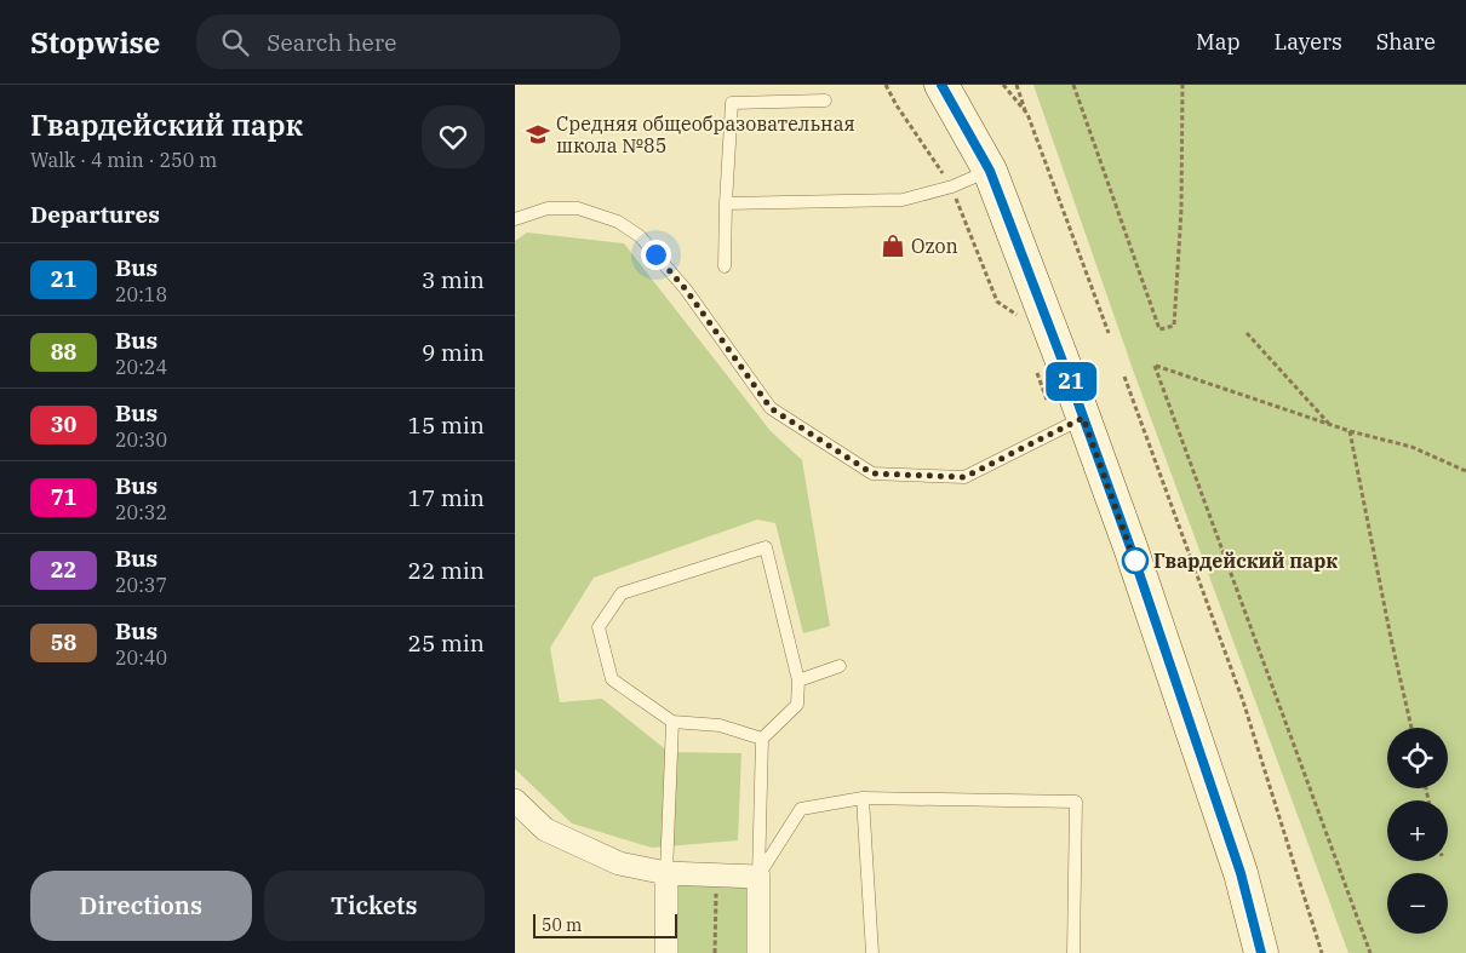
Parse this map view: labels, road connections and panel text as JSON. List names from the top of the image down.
{
  "places": {
    "school or university": ["Средняя общеобразовательная школа №85"],
    "shop": ["Ozon"],
    "other": ["Гвардейский парк"]
  },
  "lines": ["bus line 21"],
  "scale_bar": "50 m",
  "page": {
    "header": "Stopwise",
    "search": "Search here",
    "nav": ["Map", "Layers", "Share"],
    "heading": [
      ["Гвардейский парк", "Walk · 4 min · 250 m"],
      "Departures"
    ],
    "on_map": "21",
    "list": [
      {
        "mark": "21",
        "name": "Bus",
        "note": "20:18",
        "value": "3 min"
      },
      {
        "mark": "88",
        "name": "Bus",
        "note": "20:24",
        "value": "9 min"
      },
      {
        "mark": "30",
        "name": "Bus",
        "note": "20:30",
        "value": "15 min"
      },
      {
        "mark": "71",
        "name": "Bus",
        "note": "20:32",
        "value": "17 min"
      },
      {
        "mark": "22",
        "name": "Bus",
        "note": "20:37",
        "value": "22 min"
      },
      {
        "mark": "58",
        "name": "Bus",
        "note": "20:40",
        "value": "25 min"
      }
    ],
    "map_buttons": ["+", "−"],
    "buttons": ["Directions", "Tickets"],
    "scale": "50 m"
  }
}
